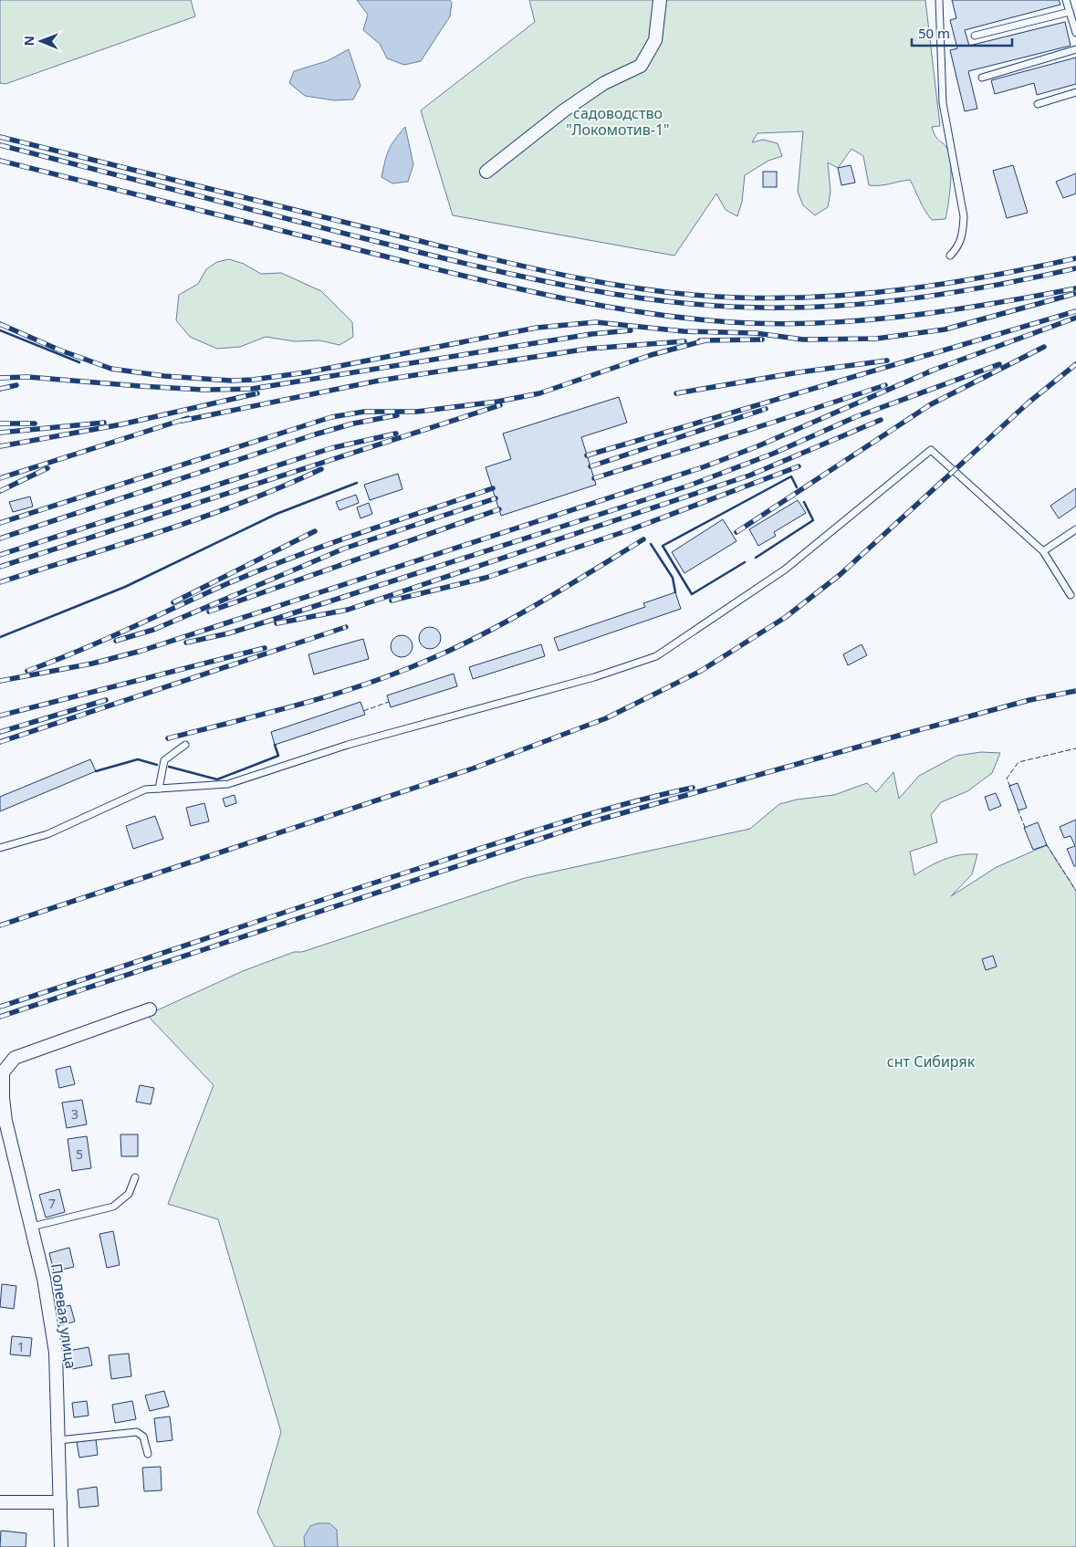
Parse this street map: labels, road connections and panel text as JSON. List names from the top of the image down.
{
  "streets": {
    "street": ["Полевая улица"]
  },
  "parks": ["садоводство \"Локомотив-1\"", "снт Сибиряк"],
  "house_numbers": [
    "3",
    "5",
    "7",
    "1"
  ],
  "scale_bar": "50 m",
  "north": "left"
}
